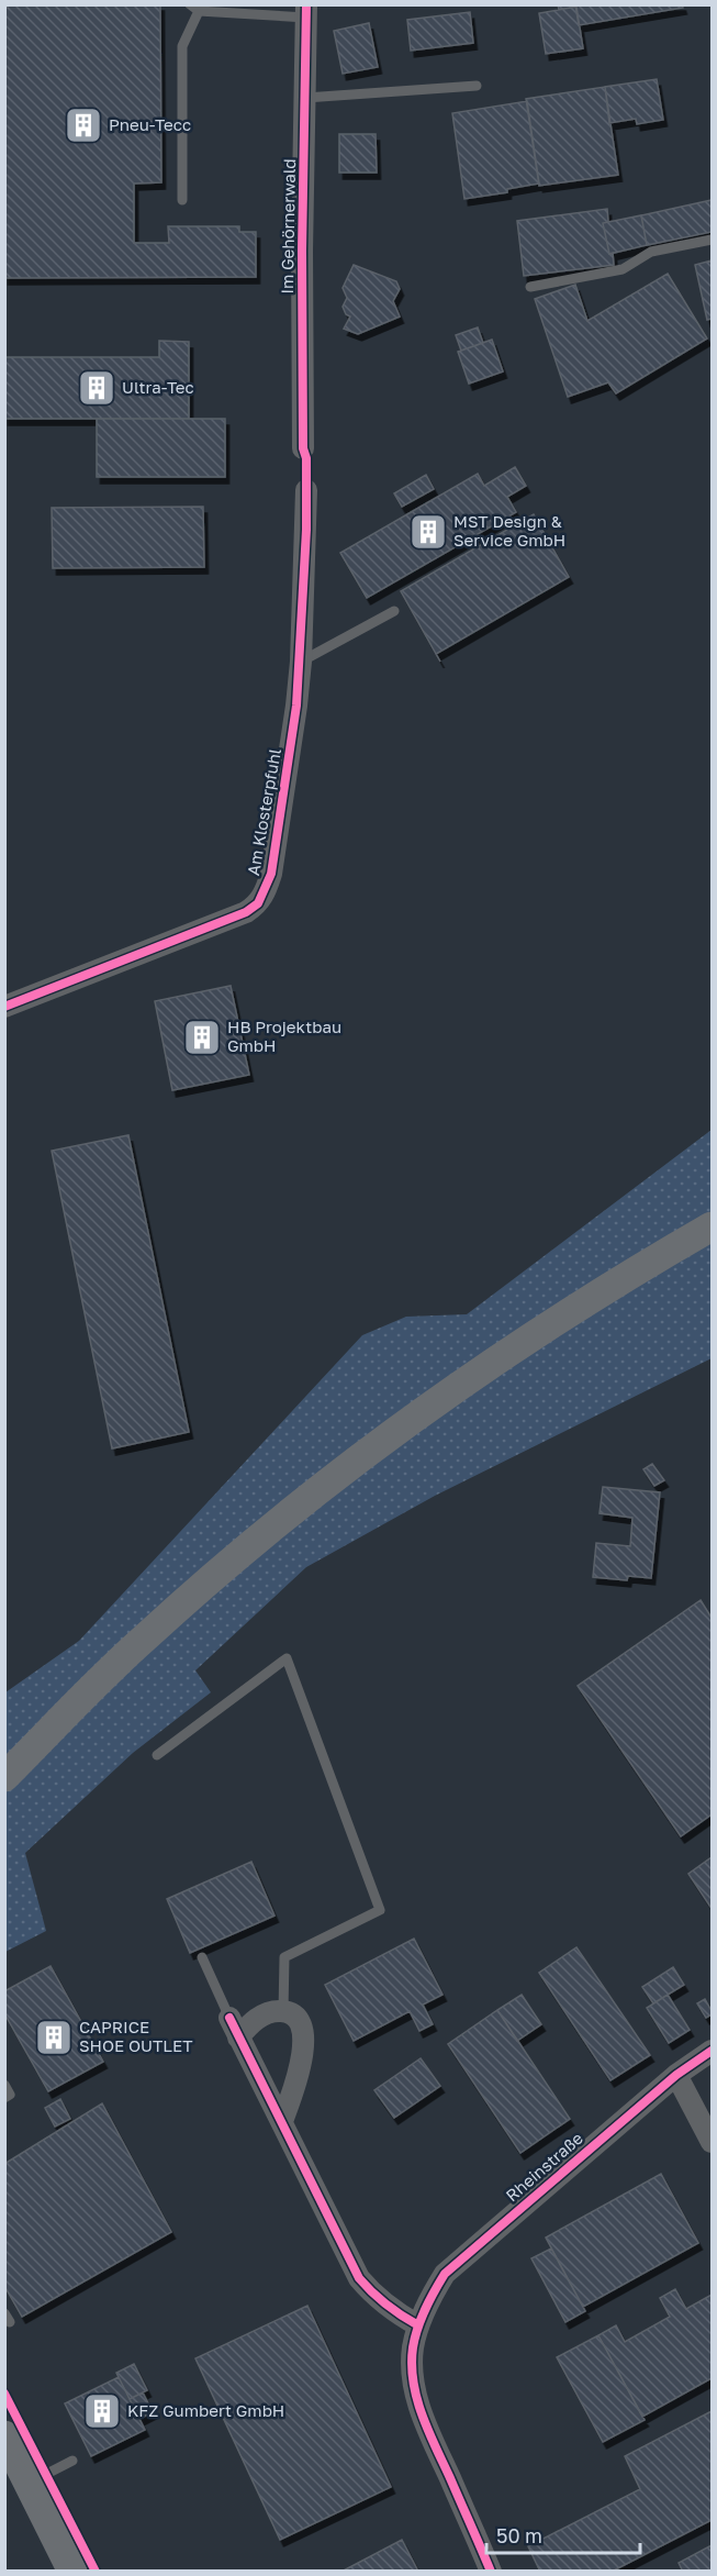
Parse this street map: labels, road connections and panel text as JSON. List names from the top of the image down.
{
  "streets": {
    "street": ["Im Gehörnerwald", "Am Klosterpfuhl", "Rheinstraße"]
  },
  "places": {
    "building": [
      "Pneu-Tecc",
      "Ultra-Tec",
      "MST Design & Service GmbH",
      "HB Projektbau GmbH",
      "CAPRICE SHOE OUTLET",
      "KFZ Gumbert GmbH"
    ]
  },
  "scale_bar": "50 m"
}
